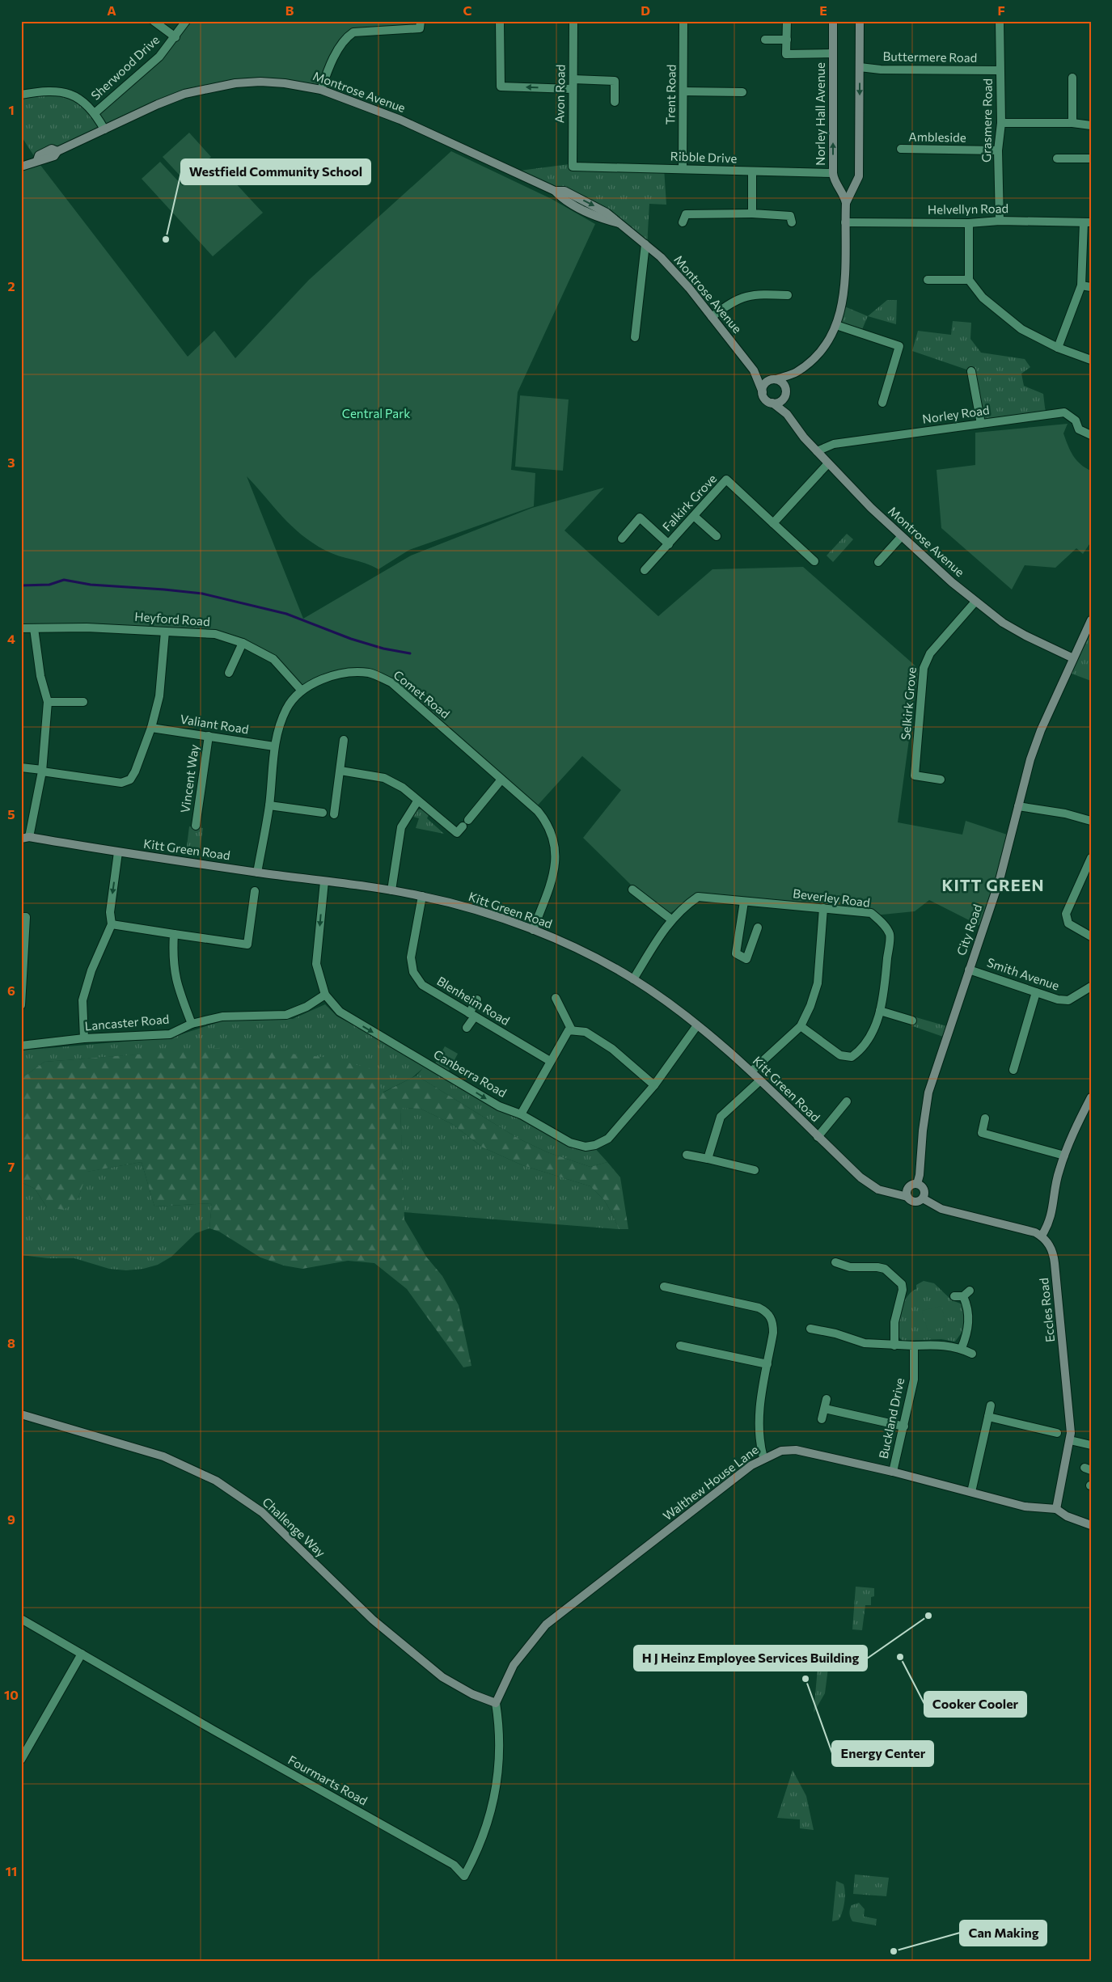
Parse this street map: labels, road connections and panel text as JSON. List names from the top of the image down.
{
  "streets": {
    "street": [
      "Buttermere Road",
      "Sherwood Drive",
      "Montrose Avenue",
      "Avon Road",
      "Trent Road",
      "Norley Hall Avenue",
      "Grasmere Road",
      "Ambleside",
      "Ribble Drive",
      "Helvellyn Road",
      "Norley Road",
      "Falkirk Grove",
      "Heyford Road",
      "Comet Road",
      "Selkirk Grove",
      "Valiant Road",
      "Vincent Way",
      "Kitt Green Road",
      "Beverley Road",
      "City Road",
      "Smith Avenue",
      "Blenheim Road",
      "Lancaster Road",
      "Canberra Road",
      "Eccles Road",
      "Buckland Drive",
      "Walthew House Lane",
      "Challenge Way",
      "Fourmarts Road"
    ]
  },
  "crossings": [
    ["Buttermere Road", "Norley Hall Avenue"],
    ["Buttermere Road", "Grasmere Road"],
    ["Montrose Avenue", "Norley Hall Avenue"],
    ["Montrose Avenue", "Norley Road"],
    ["Montrose Avenue", "Selkirk Grove"],
    ["Montrose Avenue", "City Road"],
    ["Avon Road", "Ribble Drive"],
    ["Trent Road", "Ribble Drive"],
    ["Norley Hall Avenue", "Ribble Drive"],
    ["Norley Hall Avenue", "Helvellyn Road"],
    ["Grasmere Road", "Ambleside"],
    ["Grasmere Road", "Helvellyn Road"],
    ["Heyford Road", "Comet Road"],
    ["Comet Road", "Valiant Road"],
    ["Comet Road", "Kitt Green Road"],
    ["Valiant Road", "Vincent Way"],
    ["Kitt Green Road", "Beverley Road"],
    ["Kitt Green Road", "City Road"],
    ["Kitt Green Road", "Blenheim Road"],
    ["Kitt Green Road", "Canberra Road"],
    ["City Road", "Smith Avenue"],
    ["Lancaster Road", "Canberra Road"],
    ["Eccles Road", "Walthew House Lane"],
    ["Buckland Drive", "Walthew House Lane"],
    ["Walthew House Lane", "Challenge Way"],
    ["Walthew House Lane", "Fourmarts Road"],
    ["Challenge Way", "Fourmarts Road"]
  ],
  "one_way": ["Canberra Road"],
  "districts": ["KITT GREEN"],
  "parks": ["Central Park"],
  "places": [
    "Westfield Community School",
    "H J Heinz Employee Services Building",
    "Cooker Cooler",
    "Energy Center",
    "Can Making"
  ],
  "grid": {
    "columns": [
      "A",
      "B",
      "C",
      "D",
      "E",
      "F"
    ],
    "rows": [
      "1",
      "2",
      "3",
      "4",
      "5",
      "6",
      "7",
      "8",
      "9",
      "10",
      "11"
    ]
  }
}
